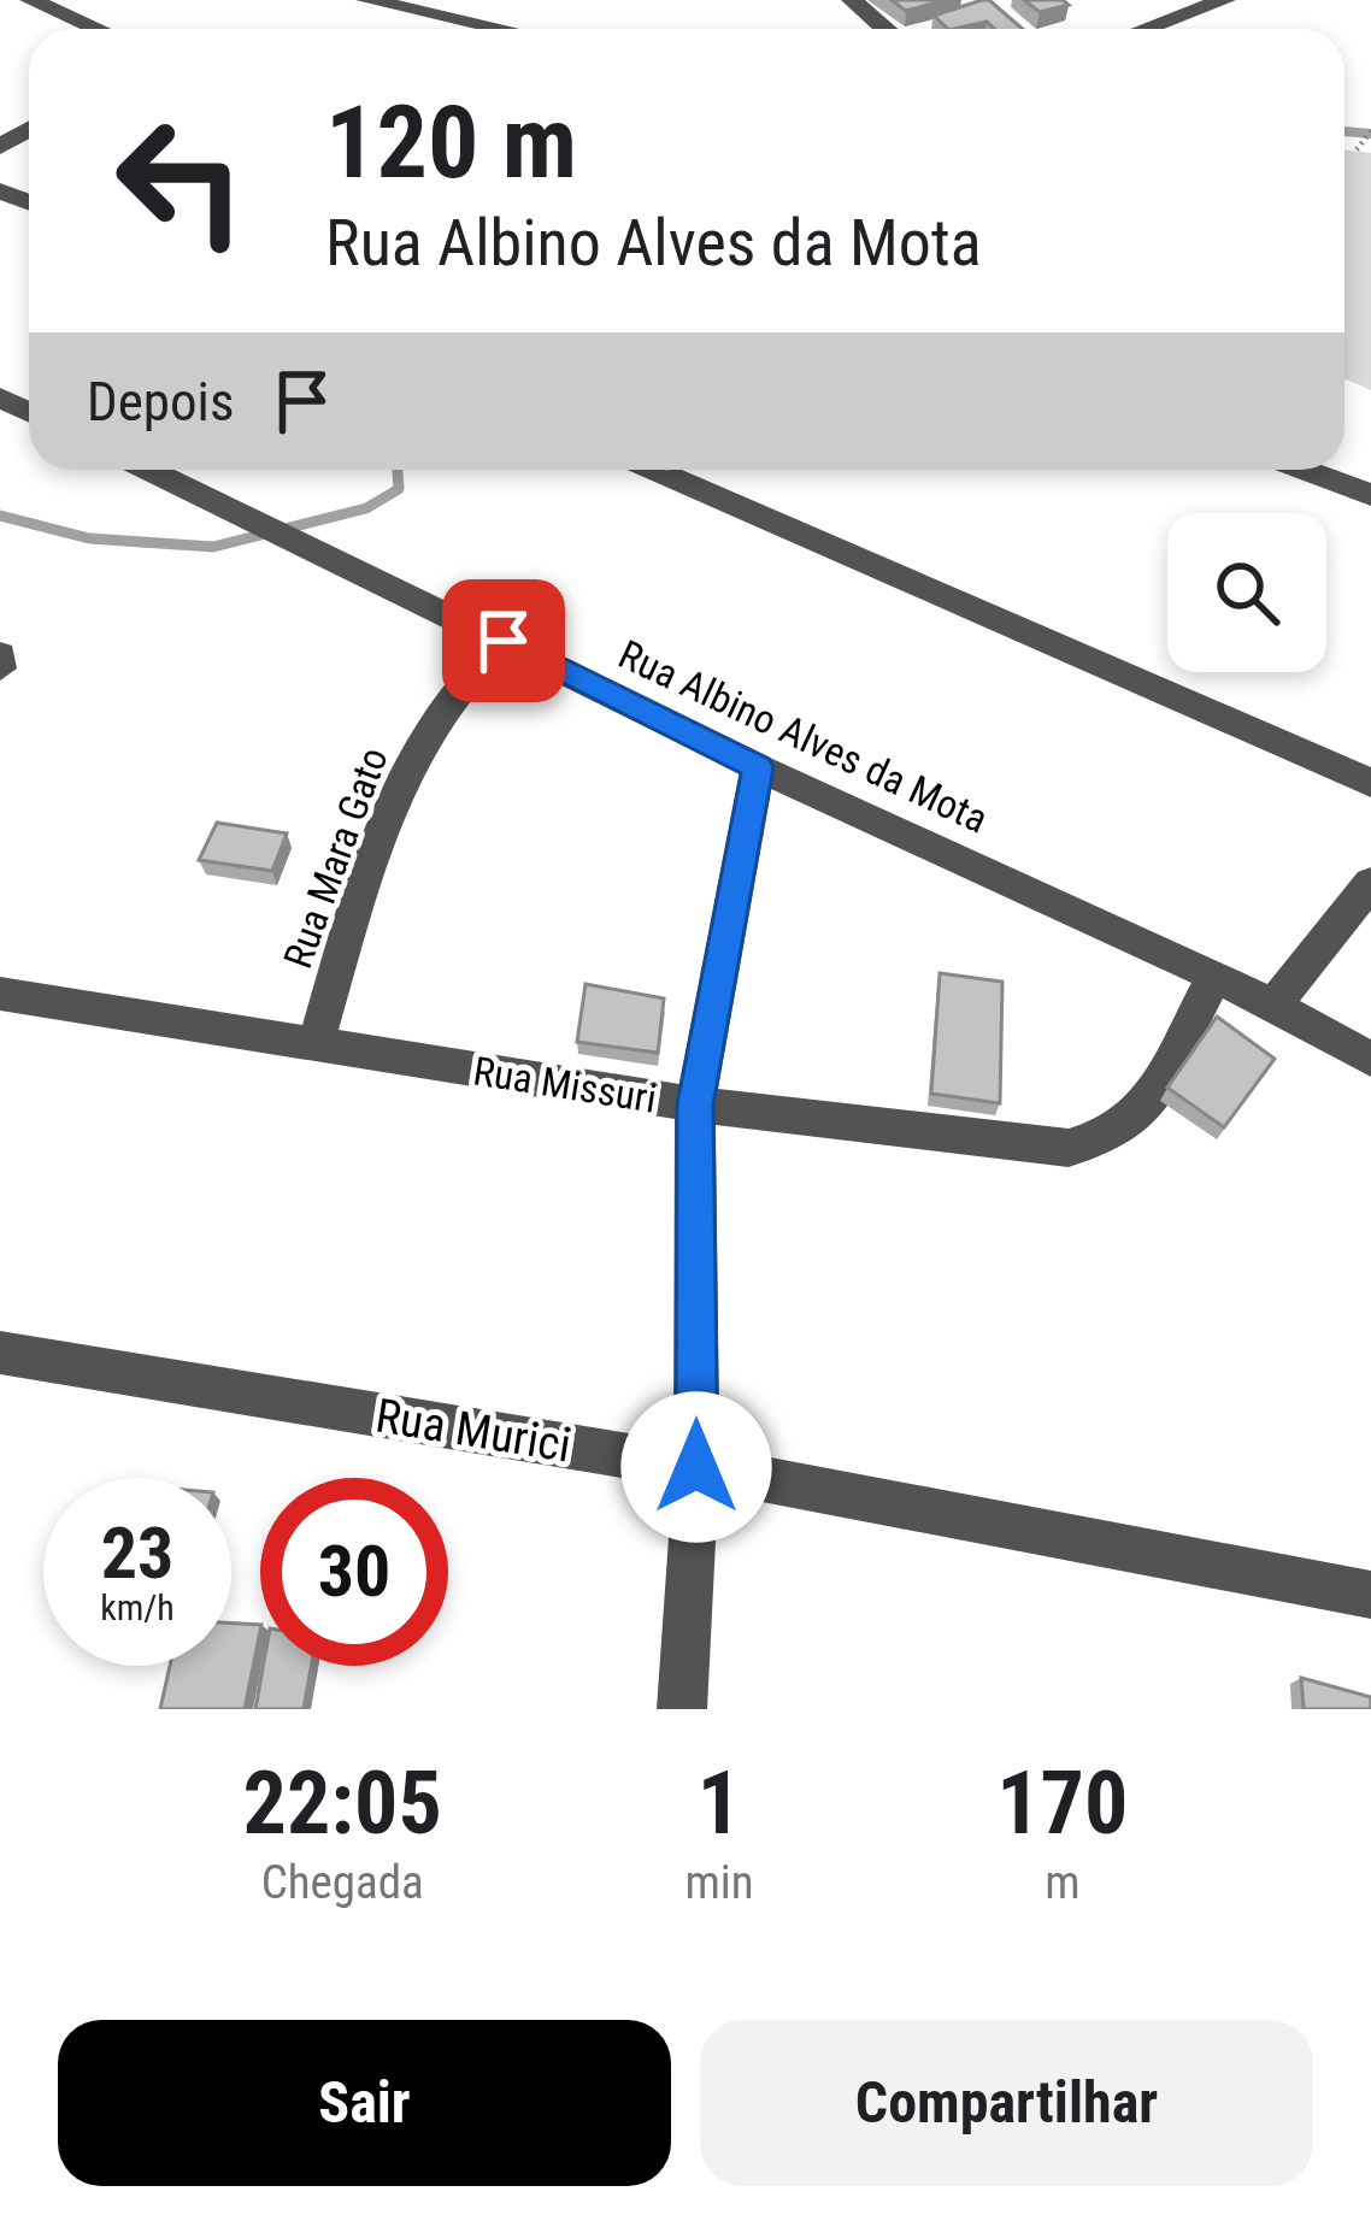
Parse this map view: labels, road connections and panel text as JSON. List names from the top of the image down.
{
  "streets": {
    "street": [
      "Rua Albino Alves da Mota",
      "Rua Mara Gato",
      "Rua Missuri",
      "Rua Murici"
    ]
  },
  "crossings": [
    ["Rua Albino Alves da Mota", "Rua Mara Gato"],
    ["Rua Albino Alves da Mota", "Rua Missuri"],
    ["Rua Mara Gato", "Rua Missuri"]
  ],
  "page": {
    "turn": ["120 m", "Rua Albino Alves da Mota"],
    "then": "Depois",
    "speed": "23 km/h",
    "limit": "30",
    "eta": [
      "22:05",
      "Chegada",
      "1",
      "min",
      "170",
      "m"
    ],
    "buttons": ["Sair", "Compartilhar"]
  }
}
